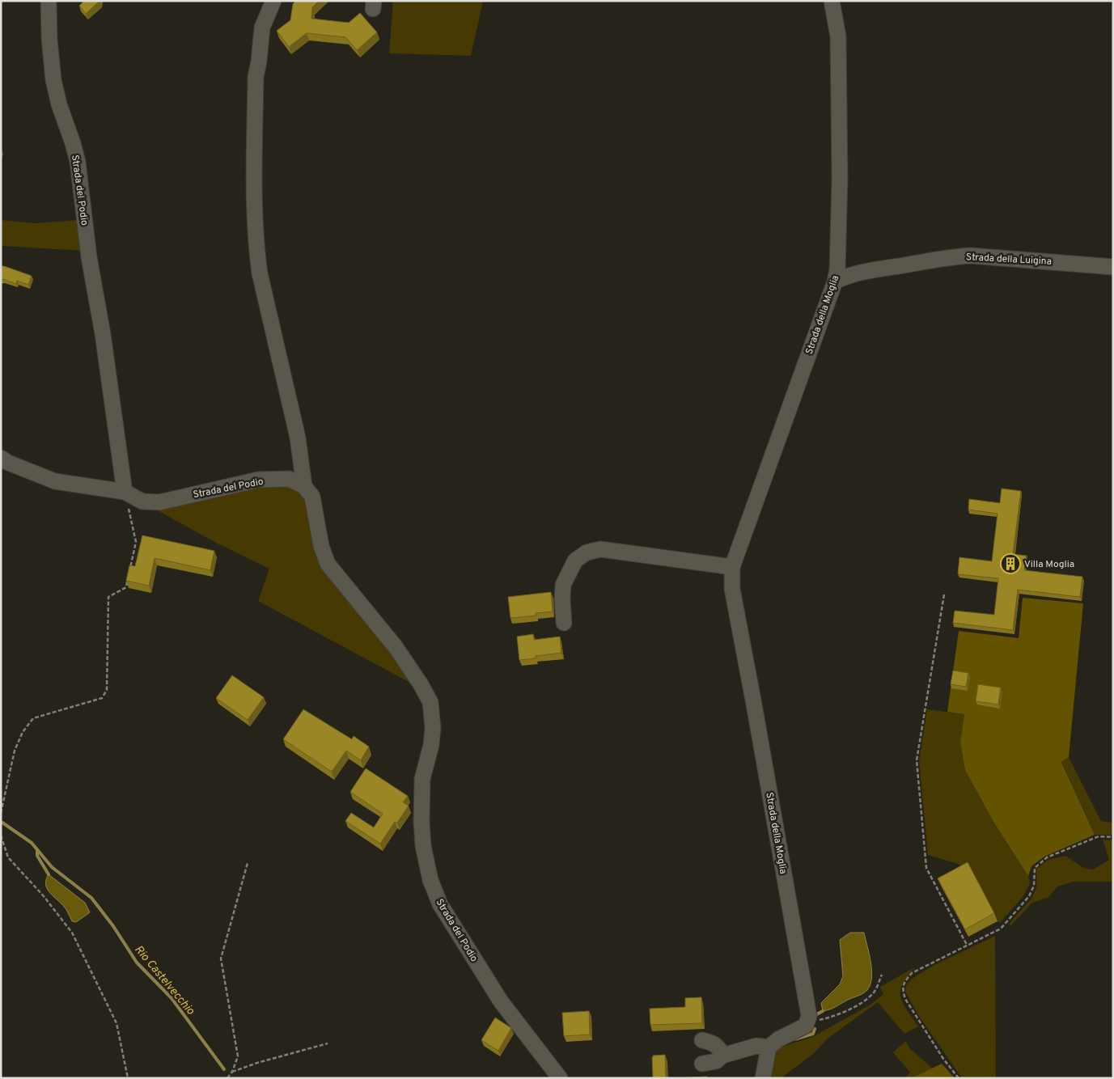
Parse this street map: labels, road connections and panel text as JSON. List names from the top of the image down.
{
  "streets": {
    "street": ["Strada del Podio", "Strada della Luigina", "Strada della Moglia"]
  },
  "crossings": [
    ["Strada della Luigina", "Strada della Moglia"]
  ],
  "water": ["Rio Castelvecchio"],
  "places": {
    "building": ["Villa Moglia"]
  }
}
